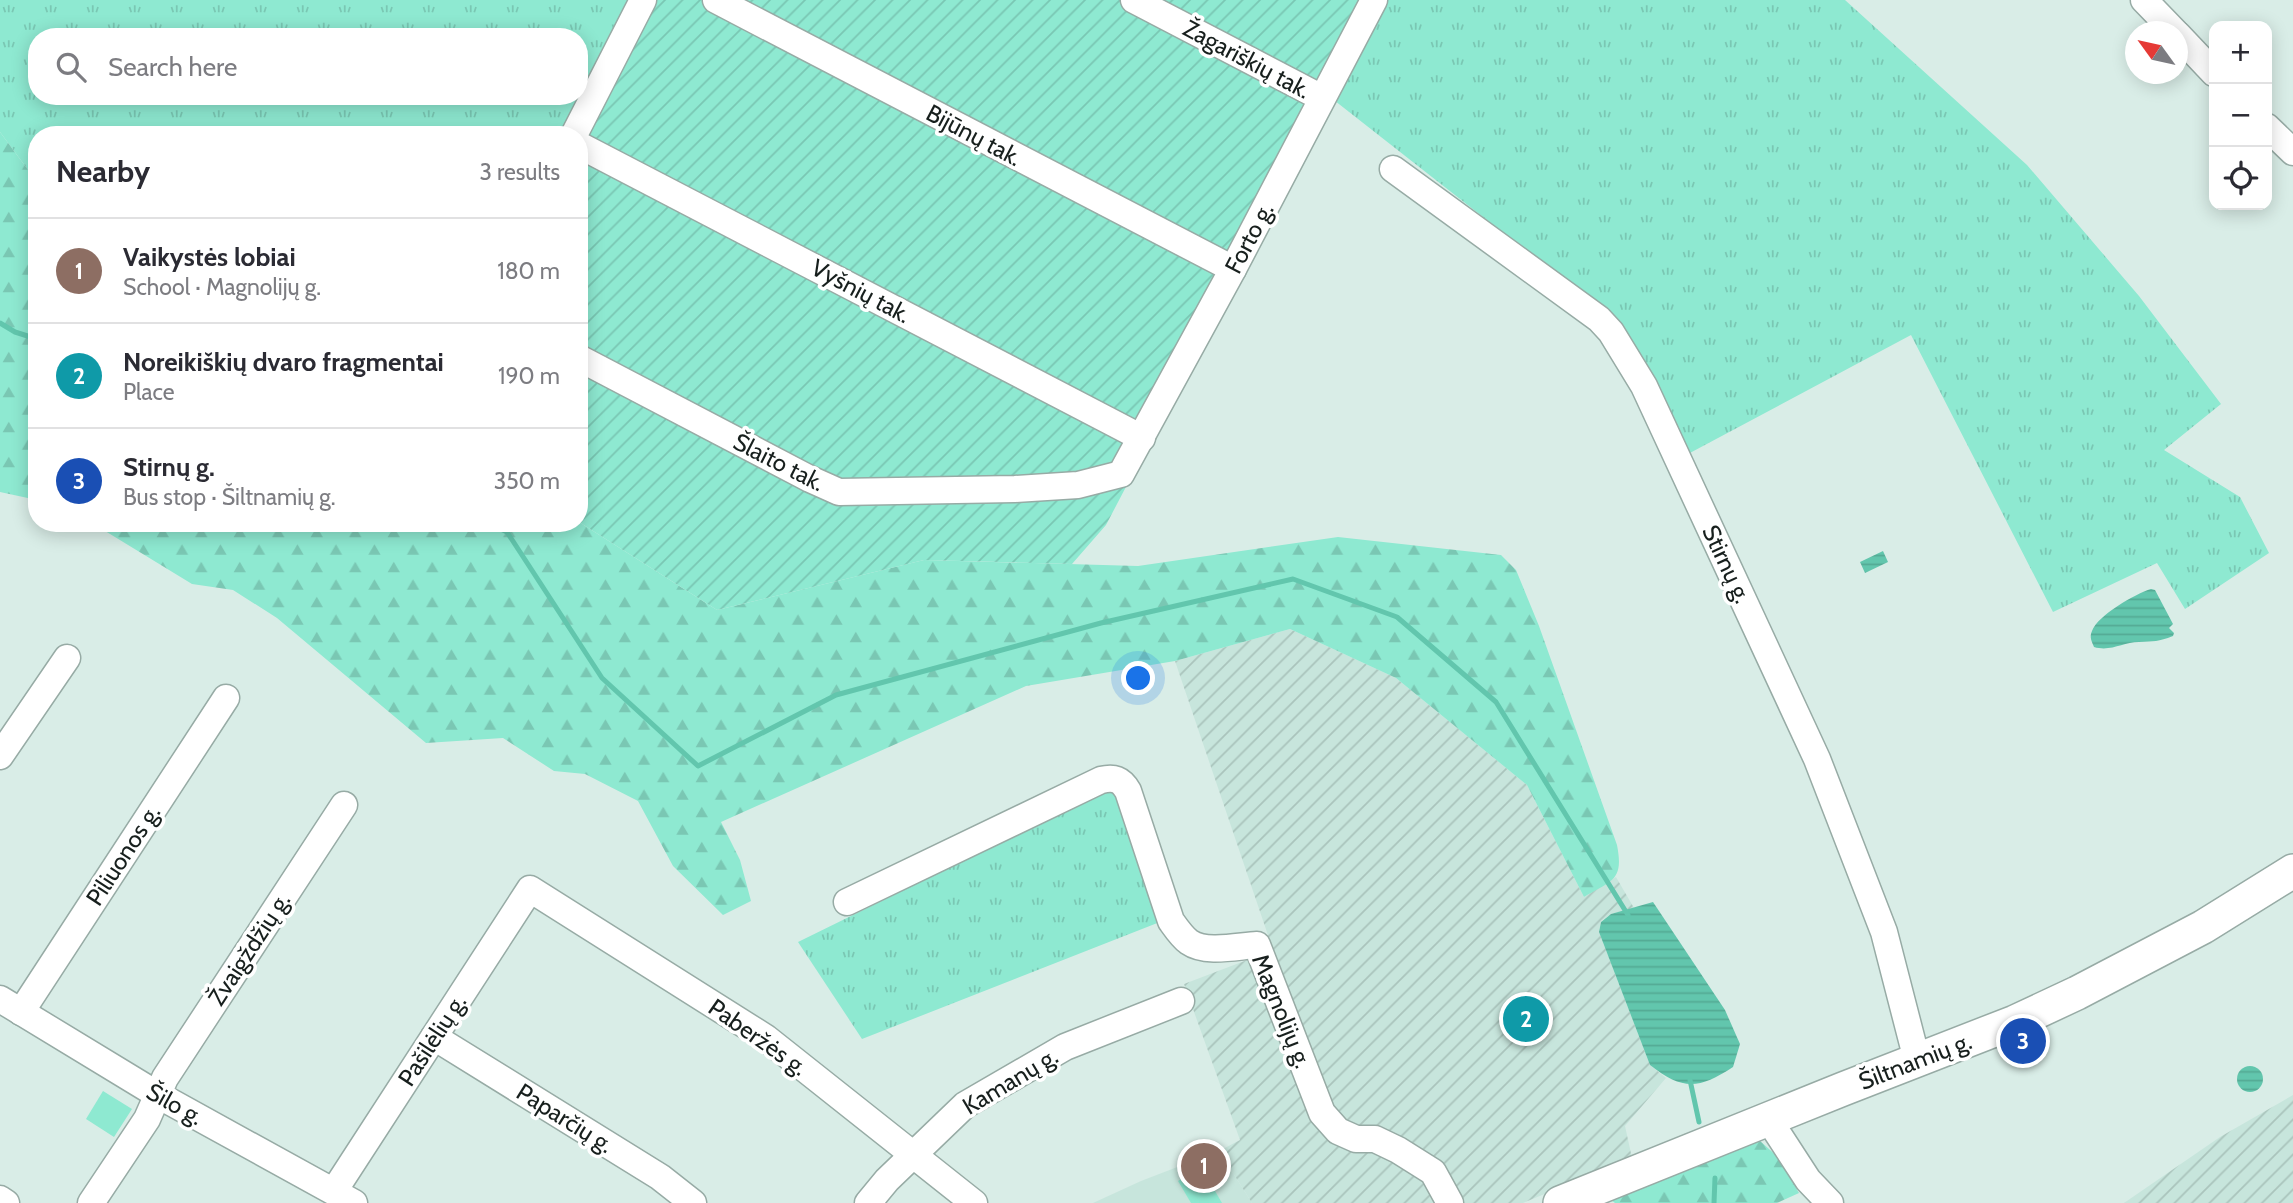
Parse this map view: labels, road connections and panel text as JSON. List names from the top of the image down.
{
  "streets": {
    "main road": ["Šiltnamių g."],
    "street": [
      "Žagariškių tak.",
      "Bijūnų tak.",
      "Forto g.",
      "Vyšnių tak.",
      "Šlaito tak.",
      "Stirnų g.",
      "Piliuonos g.",
      "Žvaigždžių g.",
      "Magnolijų g.",
      "Paberžės g.",
      "Pašilėlių g.",
      "Kamanų g.",
      "Šilo g.",
      "Paparčių g."
    ]
  },
  "crossings": [
    ["Žagariškių tak.", "Forto g."],
    ["Bijūnų tak.", "Forto g."],
    ["Forto g.", "Vyšnių tak."],
    ["Forto g.", "Šlaito tak."],
    ["Stirnų g.", "Šiltnamių g."],
    ["Piliuonos g.", "Šilo g."],
    ["Žvaigždžių g.", "Šilo g."],
    ["Paberžės g.", "Pašilėlių g."],
    ["Paberžės g.", "Kamanų g."],
    ["Pašilėlių g.", "Šilo g."],
    ["Pašilėlių g.", "Paparčių g."]
  ],
  "north": "top left",
  "page": {
    "map_buttons": ["+", "−"],
    "search": "Search here",
    "heading": ["Nearby", "3 results"],
    "list": [
      {
        "mark": "1",
        "name": "Vaikystės lobiai",
        "note": "School · Magnolijų g.",
        "value": "180 m"
      },
      {
        "mark": "2",
        "name": "Noreikiškių dvaro fragmentai",
        "note": "Place",
        "value": "190 m"
      },
      {
        "mark": "3",
        "name": "Stirnų g.",
        "note": "Bus stop · Šiltnamių g.",
        "value": "350 m"
      }
    ],
    "pins": ["2", "3", "1"]
  }
}
